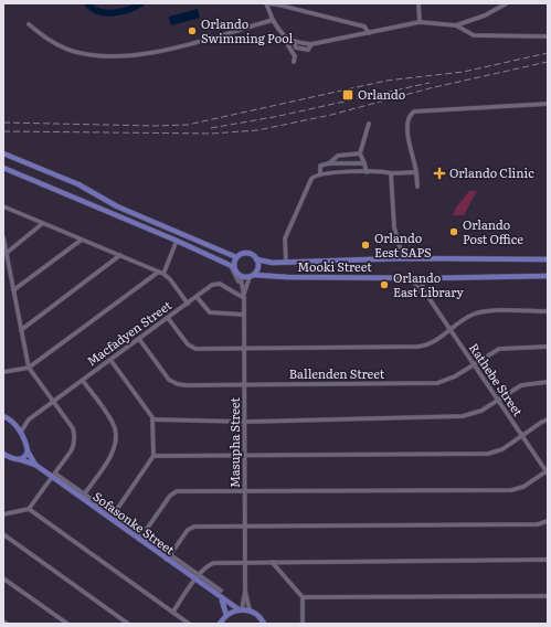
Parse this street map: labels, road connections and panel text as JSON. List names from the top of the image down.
{
  "streets": {
    "main road": ["Mooki Street", "Sofasonke Street"],
    "street": [
      "Macfadyen Street",
      "Ballenden Street",
      "Rathebe Street",
      "Masupha Street"
    ]
  },
  "crossings": [
    ["Mooki Street", "Rathebe Street"],
    ["Mooki Street", "Masupha Street"],
    ["Macfadyen Street", "Ballenden Street"],
    ["Macfadyen Street", "Masupha Street"],
    ["Macfadyen Street", "Sofasonke Street"],
    ["Ballenden Street", "Rathebe Street"],
    ["Ballenden Street", "Masupha Street"],
    ["Masupha Street", "Sofasonke Street"]
  ],
  "places": {
    "other": [
      "Orlando Swimming Pool",
      "Orlando Post Office",
      "Orlando Eest SAPS",
      "Orlando East Library"
    ],
    "transit": ["Orlando"],
    "health": ["Orlando Clinic"]
  }
}
